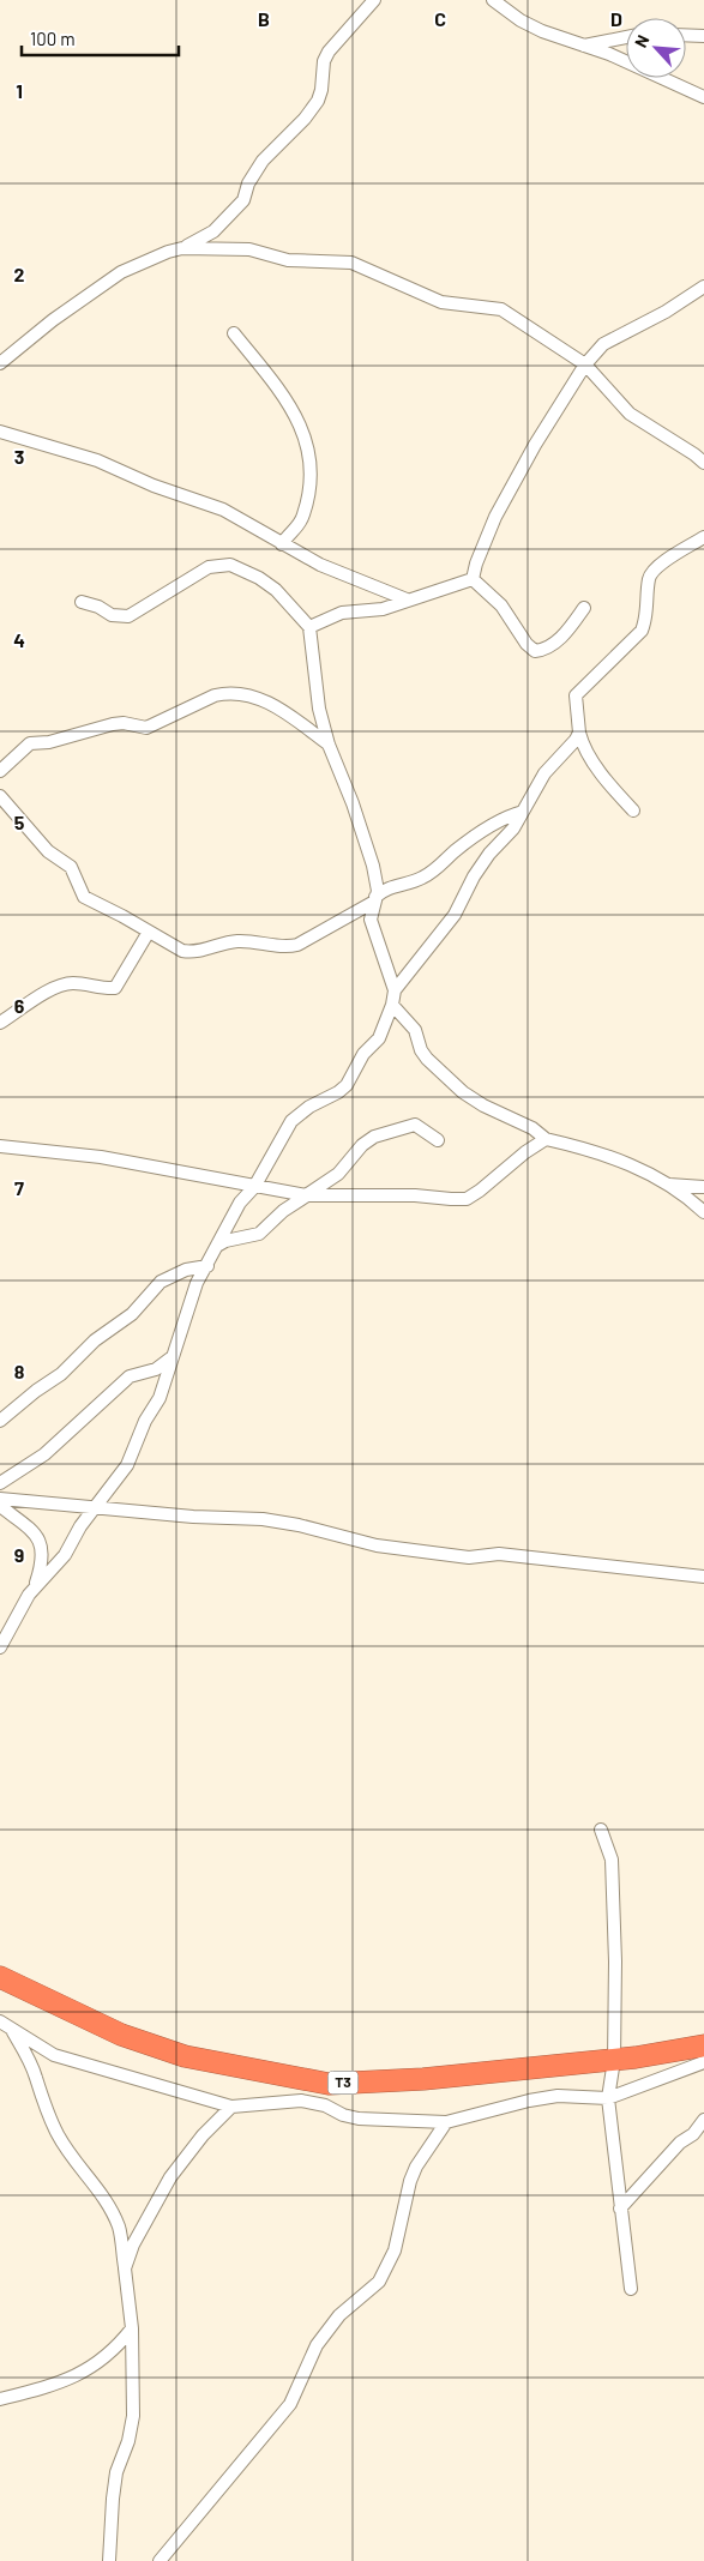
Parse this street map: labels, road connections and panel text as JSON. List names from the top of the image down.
{
  "streets": {
    "highway": ["T3"]
  },
  "scale_bar": "100 m",
  "north": "top left",
  "grid": {
    "columns": ["B", "C", "D"],
    "rows": [
      "1",
      "2",
      "3",
      "4",
      "5",
      "6",
      "7",
      "8",
      "9"
    ]
  }
}
